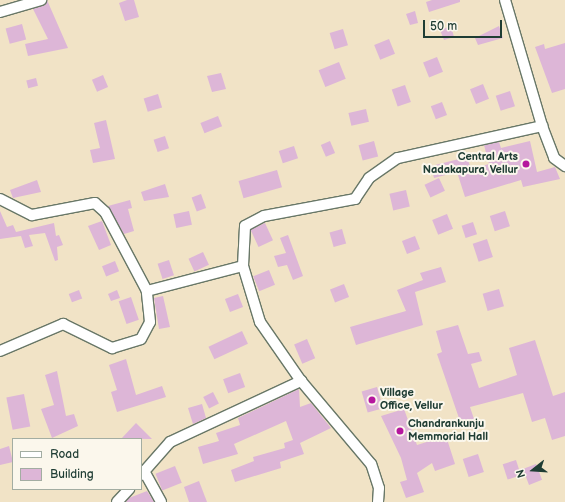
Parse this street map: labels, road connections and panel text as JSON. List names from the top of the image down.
{
  "places": ["Central Arts Nadakapura, Vellur", "Village Office, Vellur", "Chandrankunju Memmorial Hall"],
  "legend": ["Road", "Building"],
  "scale_bar": "50 m",
  "north": "left"
}
